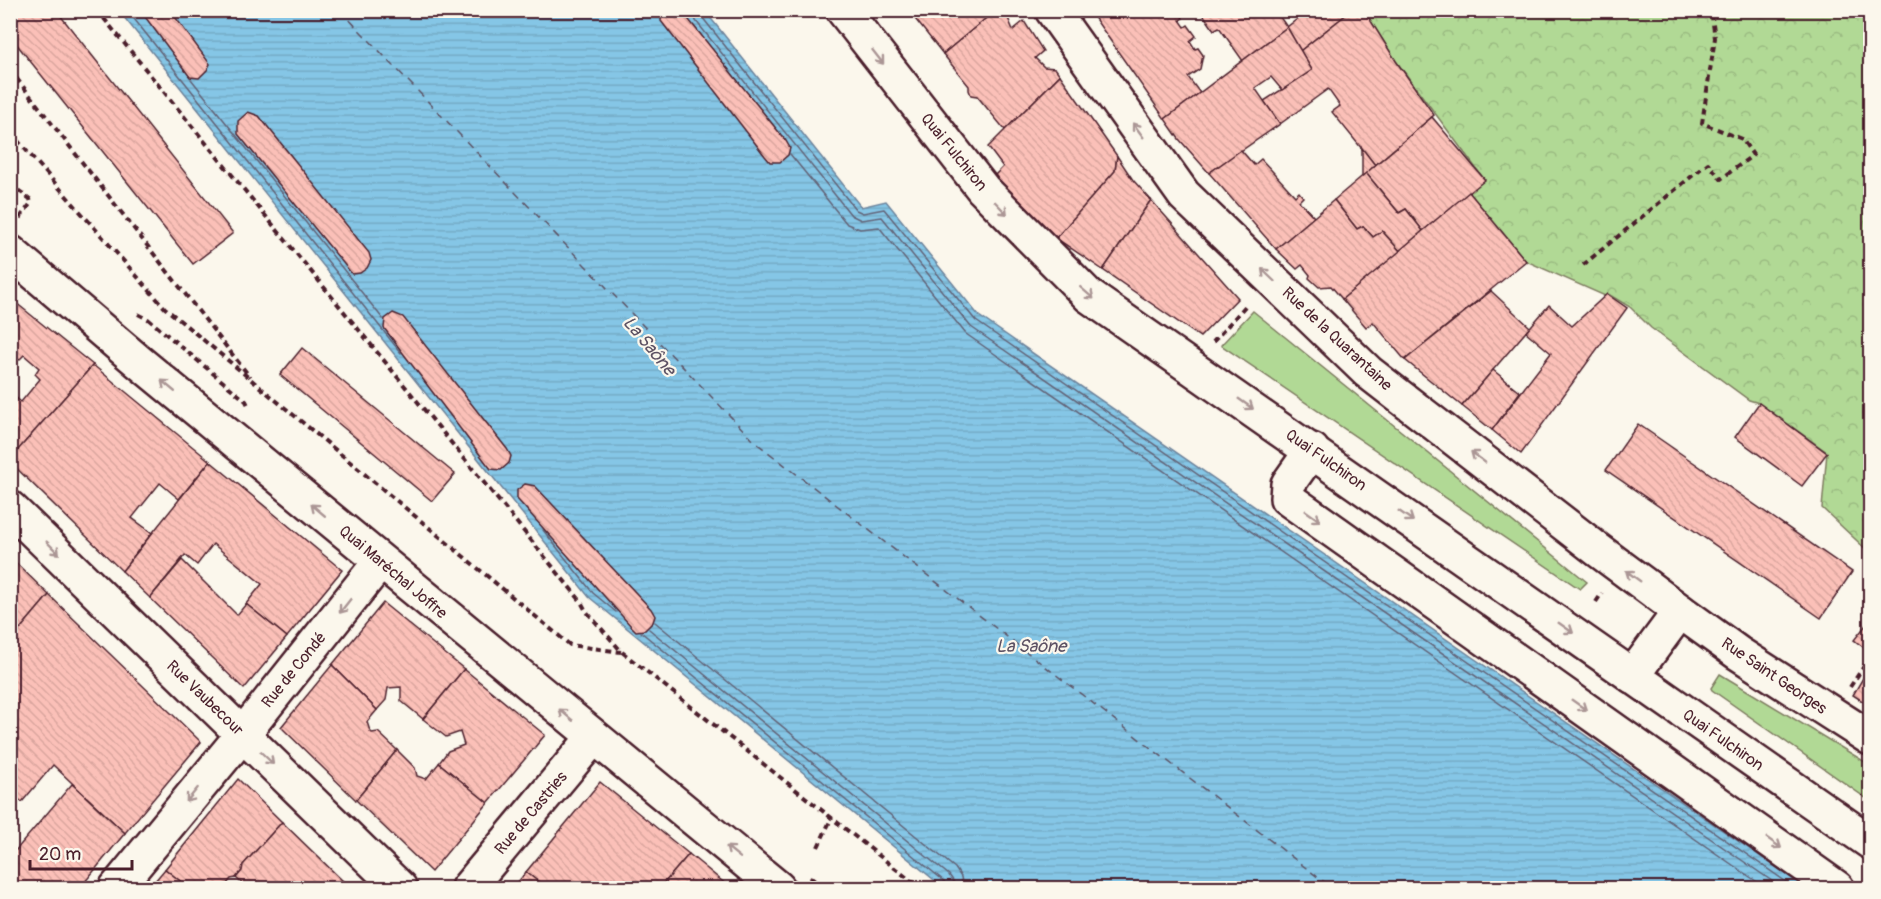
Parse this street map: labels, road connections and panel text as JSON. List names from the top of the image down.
{
  "streets": {
    "street": [
      "Quai Fulchiron",
      "Rue de la Quarantaine",
      "Quai Maréchal Joffre",
      "Rue de Condé",
      "Rue Saint Georges",
      "Rue Vaubecour",
      "Rue de Castries"
    ]
  },
  "crossings": [
    ["Rue de la Quarantaine", "Rue Saint Georges"],
    ["Quai Maréchal Joffre", "Rue de Condé"],
    ["Quai Maréchal Joffre", "Rue de Castries"],
    ["Rue de Condé", "Rue Vaubecour"]
  ],
  "one_way": ["Quai Maréchal Joffre", "Rue de Condé", "Rue Vaubecour"],
  "water": ["La Saône"],
  "scale_bar": "20 m"
}
